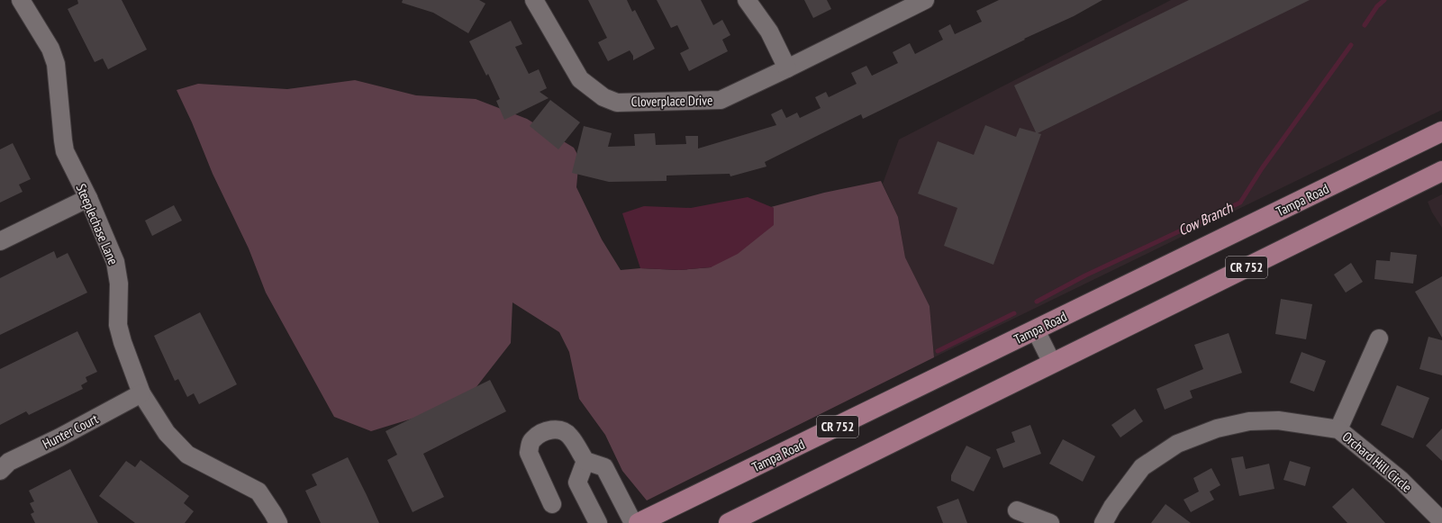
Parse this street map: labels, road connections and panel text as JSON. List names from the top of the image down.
{
  "streets": {
    "main road": ["Tampa Road", "CR 752"],
    "street": [
      "Cloverplace Drive",
      "Steeplechase Lane",
      "Hunter Court",
      "Orchard Hill Circle"
    ]
  },
  "crossings": [
    ["Steeplechase Lane", "Hunter Court"]
  ],
  "water": ["Cow Branch"]
}
